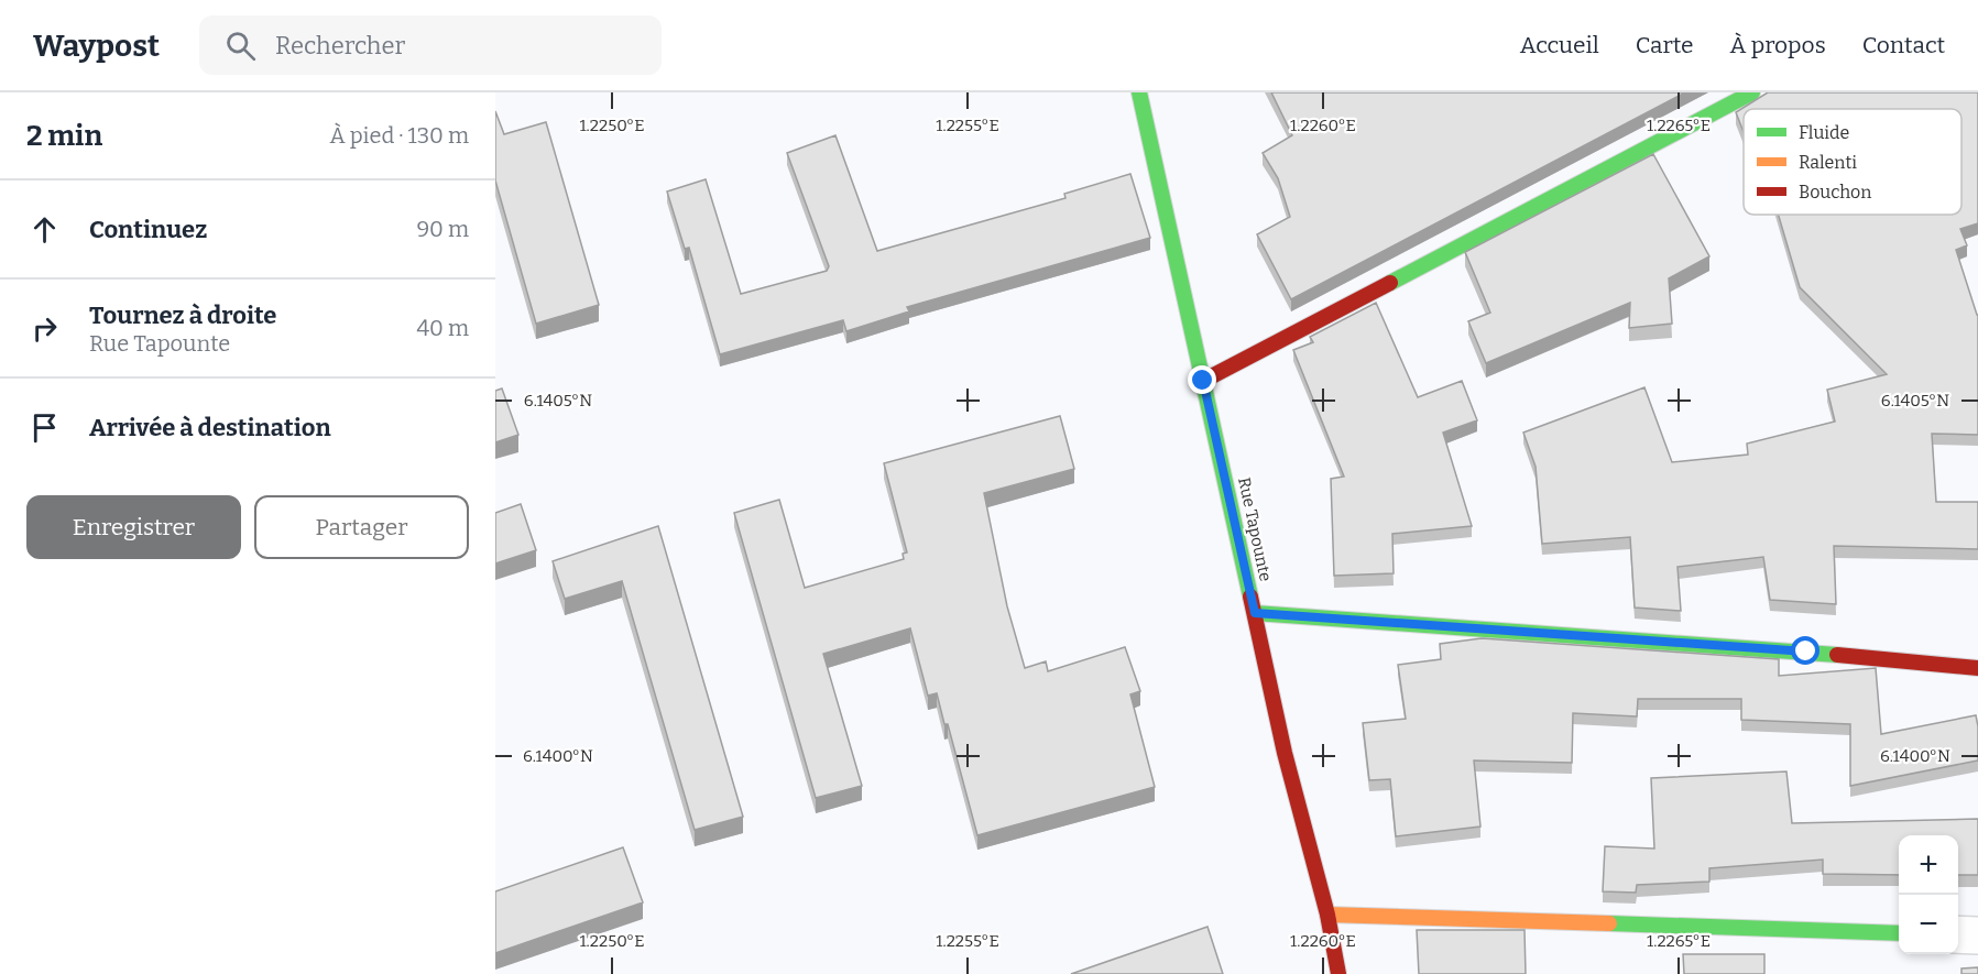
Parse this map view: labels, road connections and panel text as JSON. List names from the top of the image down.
{
  "streets": {
    "street": ["Rue Tapounte"]
  },
  "legend": ["Fluide", "Ralenti", "Bouchon"],
  "page": {
    "header": "Waypost",
    "search": "Rechercher",
    "nav": [
      "Accueil",
      "Carte",
      "À propos",
      "Contact"
    ],
    "heading": ["2 min", "À pied · 130 m"],
    "list": [
      ["Continuez", "90 m"],
      ["Tournez à droite", "Rue Tapounte", "40 m"],
      "Arrivée à destination"
    ],
    "buttons": ["Enregistrer", "Partager"],
    "map_buttons": ["+", "−"]
  },
  "coordinates": [
    "1.2250°E",
    "1.2255°E",
    "1.2260°E",
    "1.2265°E",
    "6.1405°N",
    "6.1400°N"
  ]
}
